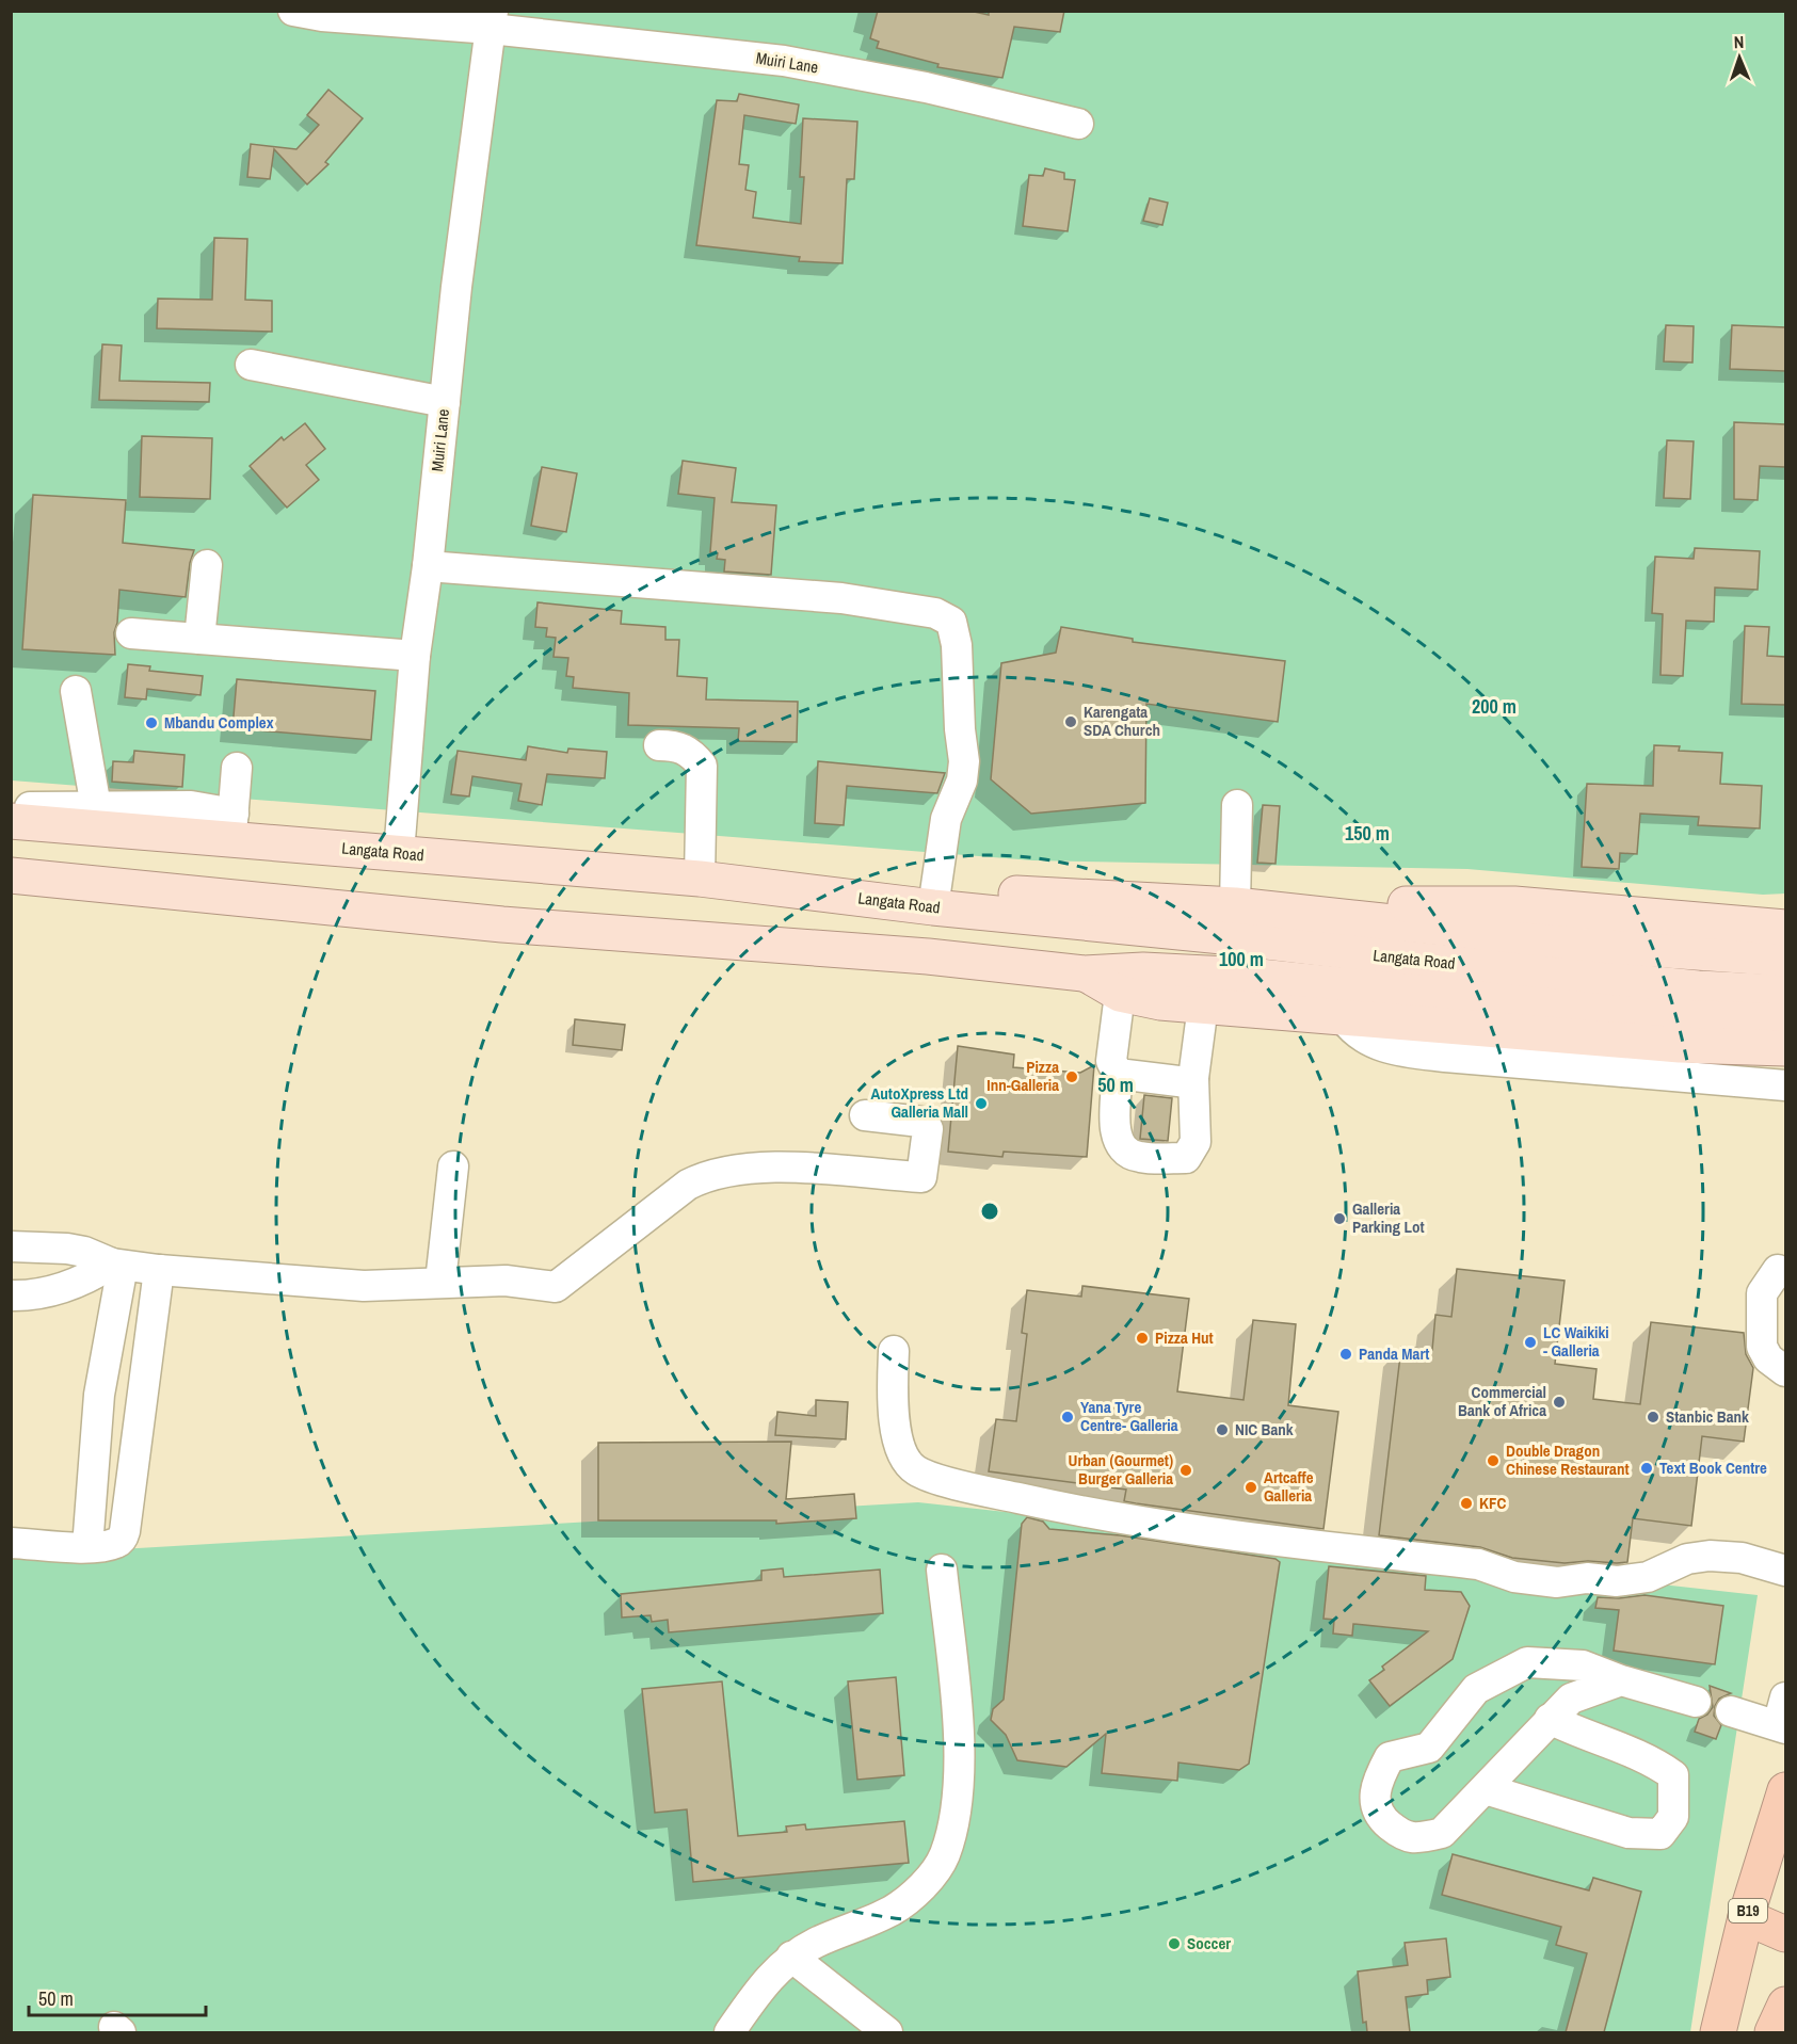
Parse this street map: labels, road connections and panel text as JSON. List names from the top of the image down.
{
  "streets": {
    "highway": ["B19"],
    "main road": ["Langata Road"],
    "street": ["Muiri Lane"]
  },
  "crossings": [
    ["Muiri Lane", "Langata Road"]
  ],
  "places": [
    "Karengata SDA Church",
    "Mbandu Complex",
    "Pizza Inn-Galleria",
    "AutoXpress Ltd Galleria Mall",
    "Galleria Parking Lot",
    "Pizza Hut",
    "LC Waikiki - Galleria",
    "Panda Mart",
    "Commercial Bank of Africa",
    "Yana Tyre Centre- Galleria",
    "Stanbic Bank",
    "NIC Bank",
    "Double Dragon Chinese Restaurant",
    "Text Book Centre",
    "Urban (Gourmet) Burger Galleria",
    "Artcaffe Galleria",
    "KFC",
    "Soccer"
  ],
  "scale_bar": "50 m",
  "north": "top",
  "rings": [
    "200 m",
    "150 m",
    "100 m",
    "50 m"
  ]
}
